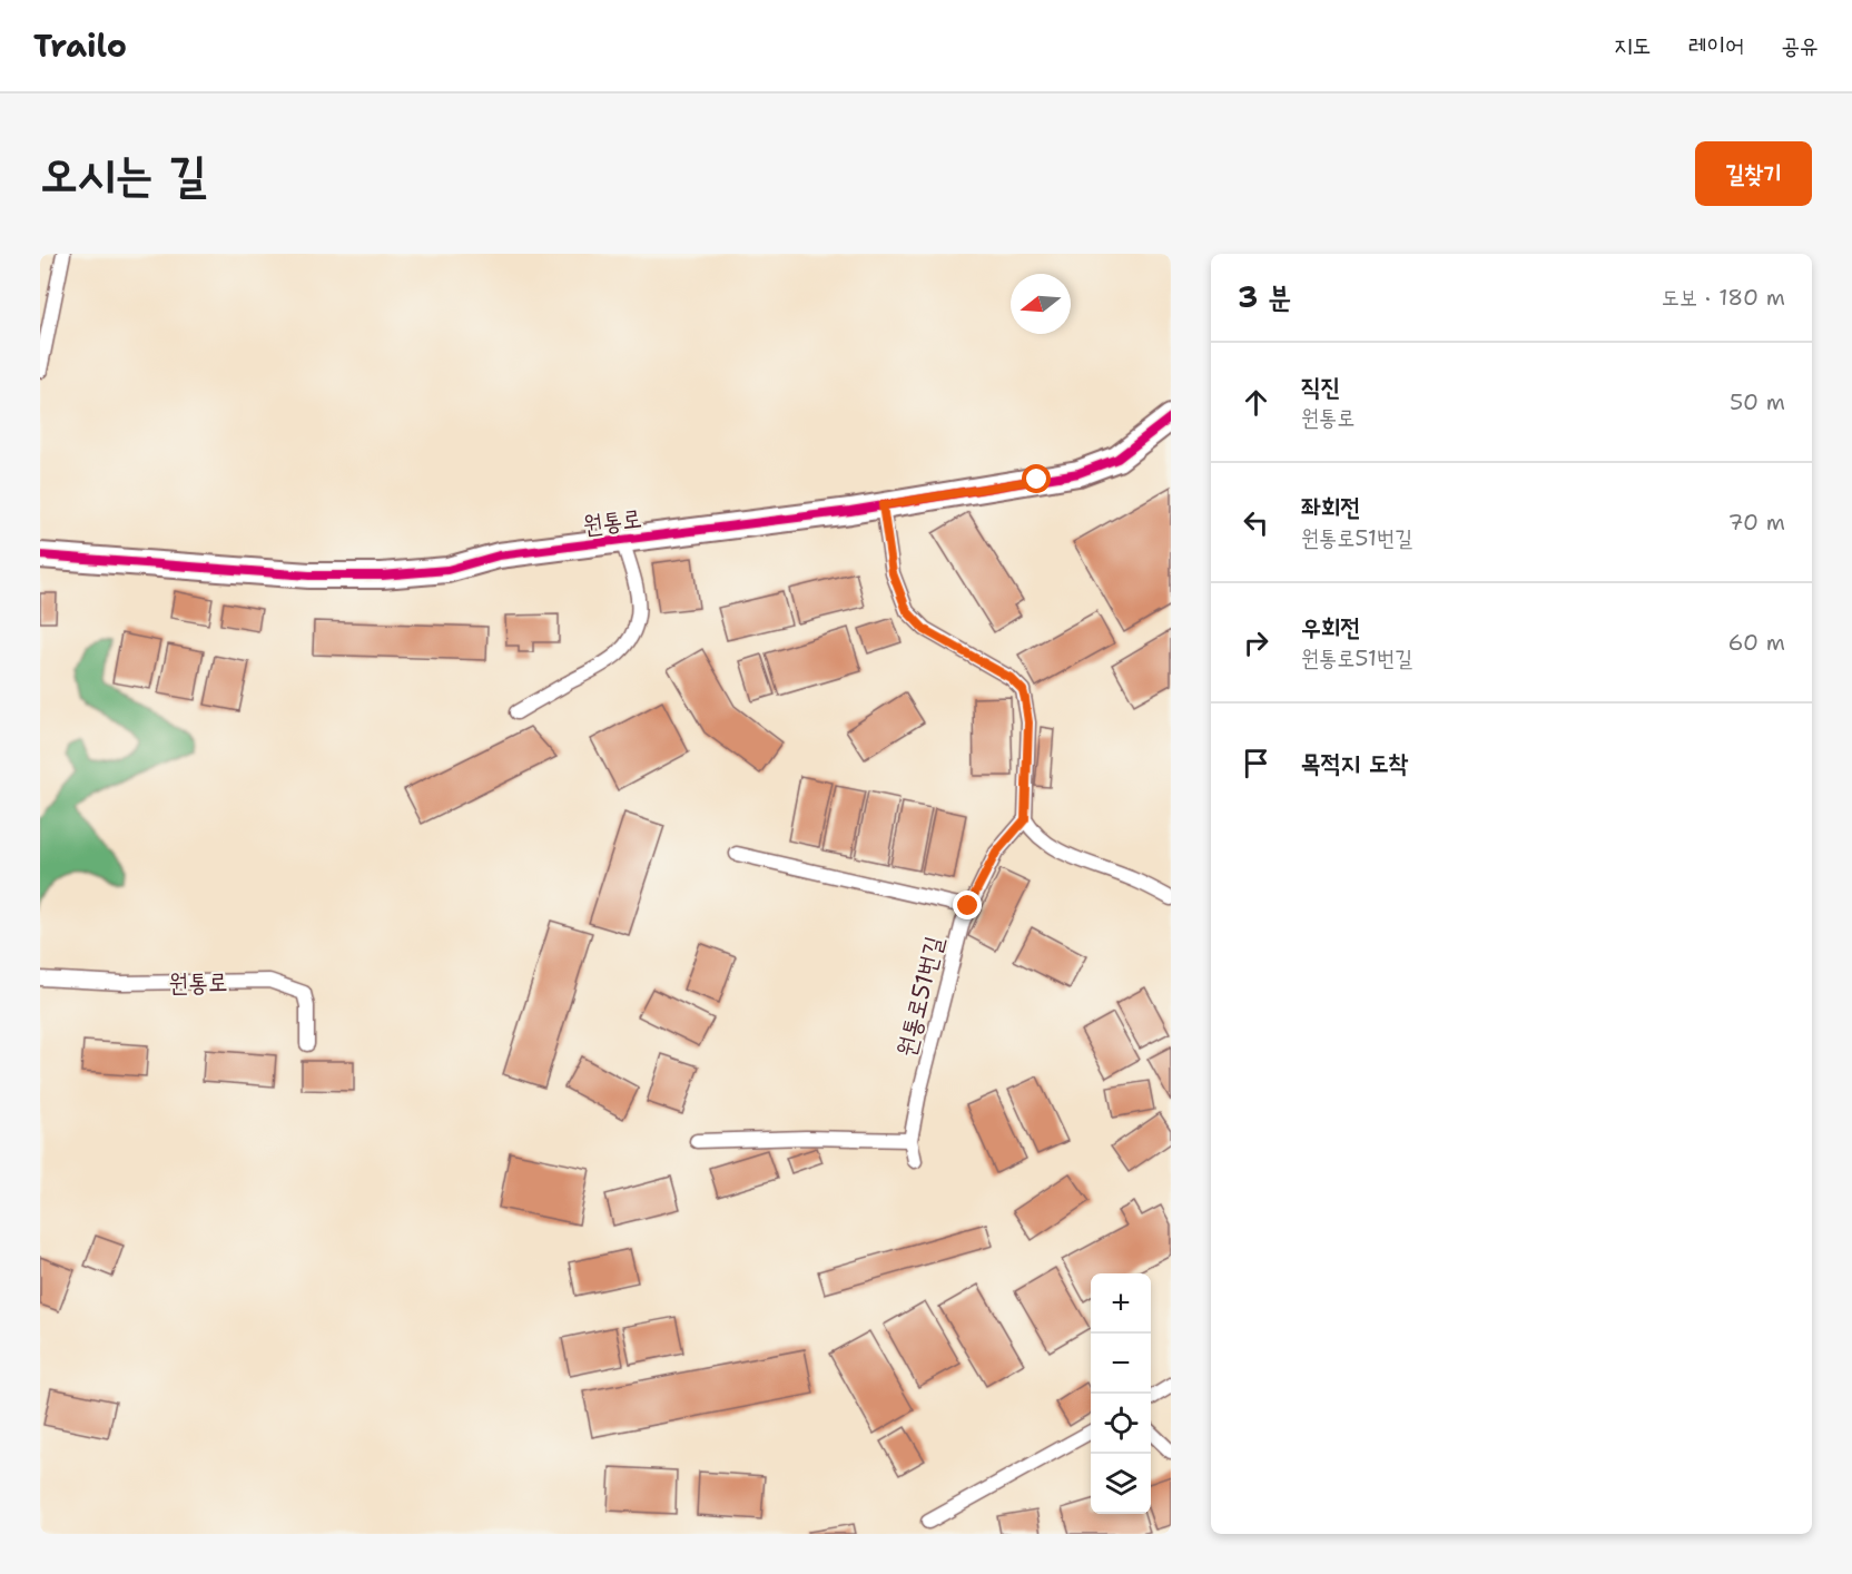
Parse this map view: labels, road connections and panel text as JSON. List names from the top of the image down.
{
  "streets": {
    "street": ["원통로"],
    "lane": ["원통로51번길"]
  },
  "north": "left",
  "page": {
    "header": "Trailo",
    "nav": ["지도", "레이어", "공유"],
    "buttons": "길찾기",
    "title": "오시는 길",
    "heading": ["3 분", "도보 · 180 m"],
    "list": [
      ["직진", "원통로", "50 m"],
      ["좌회전", "원통로51번길", "70 m"],
      ["우회전", "원통로51번길", "60 m"],
      "목적지 도착"
    ],
    "map_buttons": ["+", "−"]
  }
}
